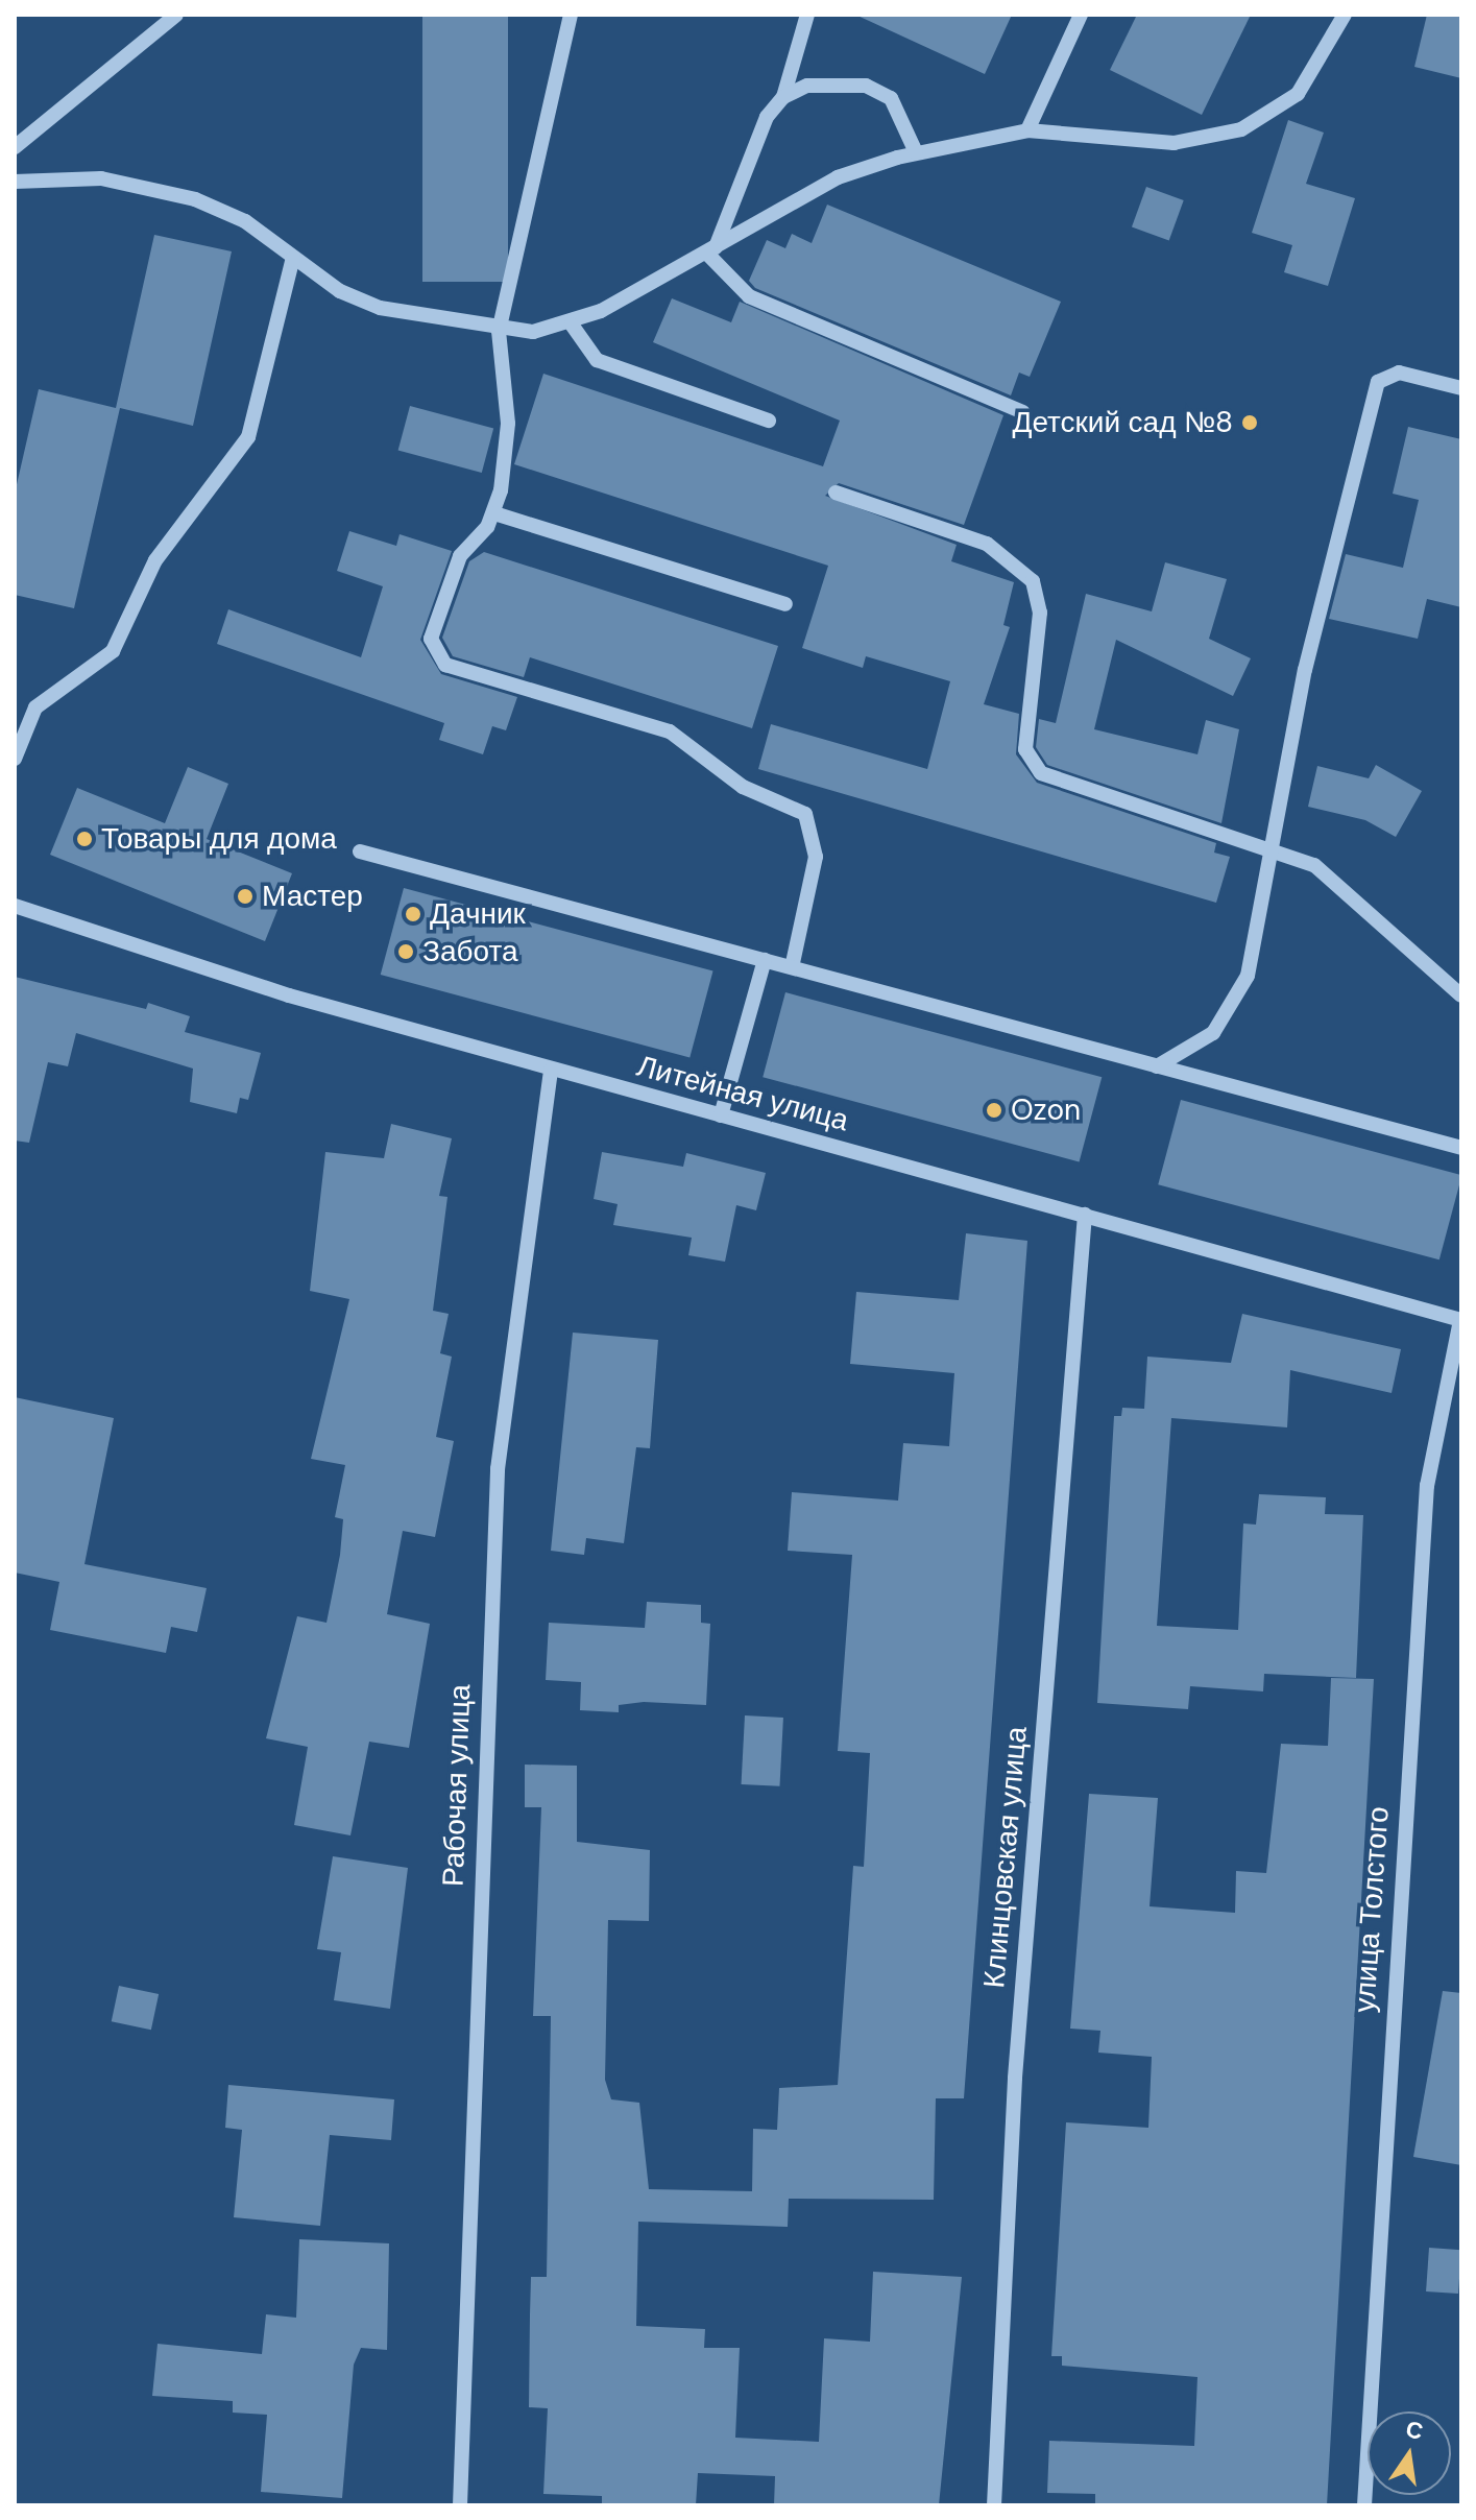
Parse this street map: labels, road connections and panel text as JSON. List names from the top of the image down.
{
  "streets": {
    "street": [
      "Литейная улица",
      "Рабочая улица",
      "Клинцовская улица",
      "улица Толстого"
    ]
  },
  "crossings": [
    ["Литейная улица", "Рабочая улица"],
    ["Литейная улица", "Клинцовская улица"],
    ["Литейная улица", "улица Толстого"]
  ],
  "places": [
    "Детский сад №8",
    "Товары для дома",
    "Мастер",
    "Дачник",
    "Забота",
    "Ozon"
  ],
  "north": "top"
}
